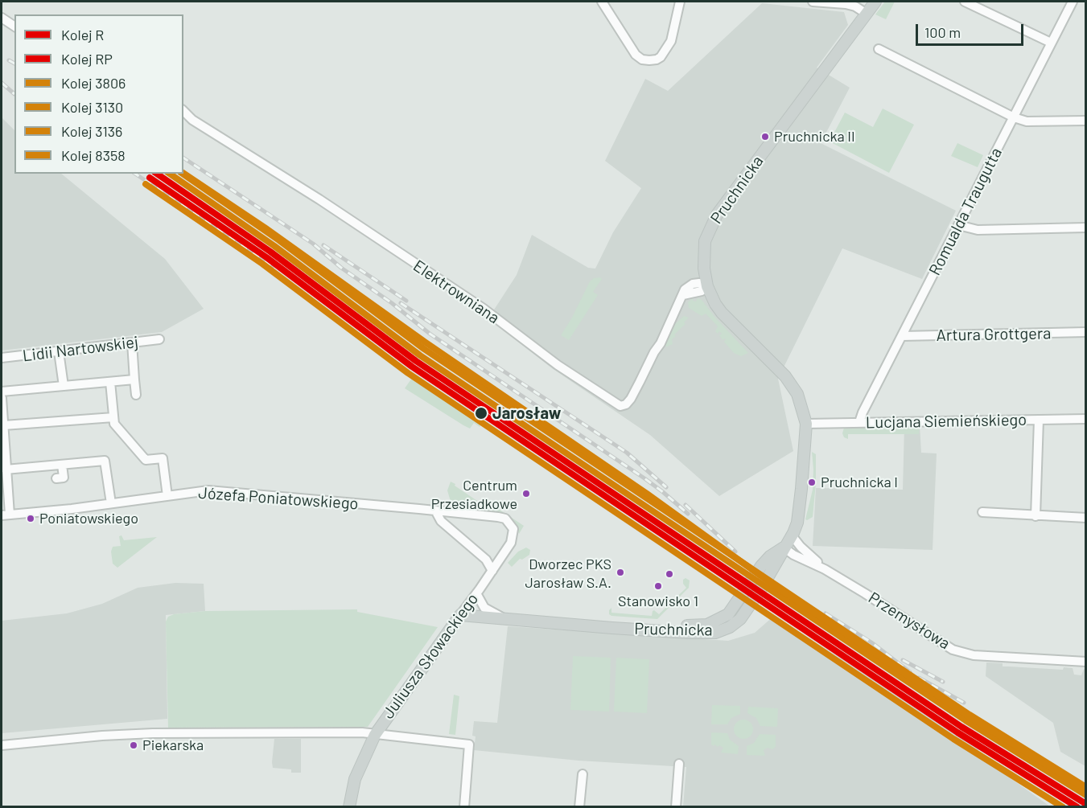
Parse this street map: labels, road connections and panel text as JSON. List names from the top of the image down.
{
  "streets": {
    "main road": ["Pruchnicka", "Juliusza Słowackiego"],
    "street": [
      "Romualda Traugutta",
      "Elektrowniana",
      "Artura Grottgera",
      "Lidii Nartowskiej",
      "Lucjana Siemieńskiego",
      "Józefa Poniatowskiego",
      "Przemysłowa"
    ]
  },
  "crossings": [
    ["Pruchnicka", "Elektrowniana"],
    ["Pruchnicka", "Lucjana Siemieńskiego"],
    ["Pruchnicka", "Juliusza Słowackiego"],
    ["Romualda Traugutta", "Artura Grottgera"],
    ["Romualda Traugutta", "Lucjana Siemieńskiego"],
    ["Józefa Poniatowskiego", "Juliusza Słowackiego"]
  ],
  "places": [
    "Pruchnicka II",
    "Jarosław",
    "Pruchnicka I",
    "Centrum Przesiadkowe",
    "Poniatowskiego",
    "Dworzec PKS Jarosław S.A.",
    "Stanowisko 1",
    "Piekarska"
  ],
  "lines": [
    "rail line 8358",
    "rail line R",
    "rail line 3806",
    "rail line 3136",
    "rail line RP",
    "rail line 3130"
  ],
  "legend": [
    "Kolej R",
    "Kolej RP",
    "Kolej 3806",
    "Kolej 3130",
    "Kolej 3136",
    "Kolej 8358"
  ],
  "scale_bar": "100 m"
}
